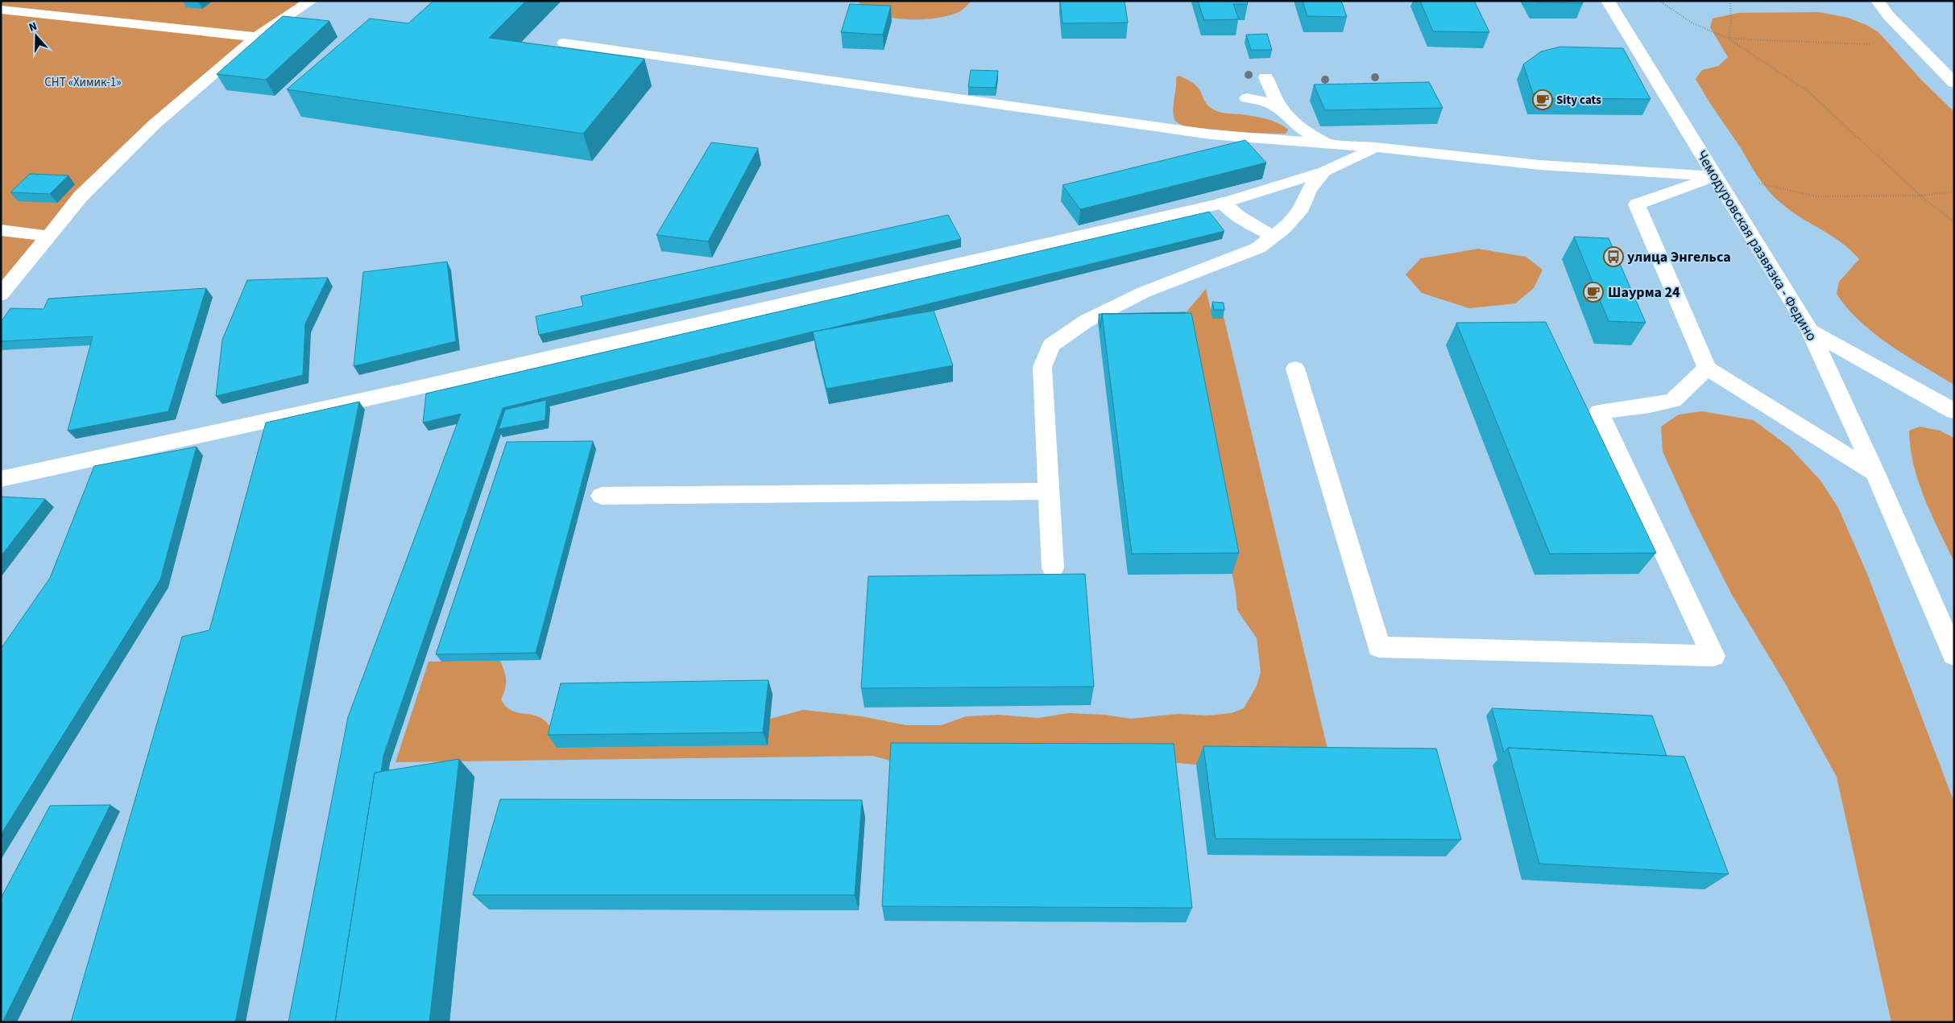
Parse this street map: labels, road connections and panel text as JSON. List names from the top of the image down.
{
  "streets": {
    "street": ["Чемодуровская развязка - Федино"]
  },
  "parks": ["СНТ «Химик-1»"],
  "places": {
    "cafe": ["Sity cats", "Шаурма 24"],
    "bus stop": ["улица Энгельса"]
  },
  "north": "top"
}
